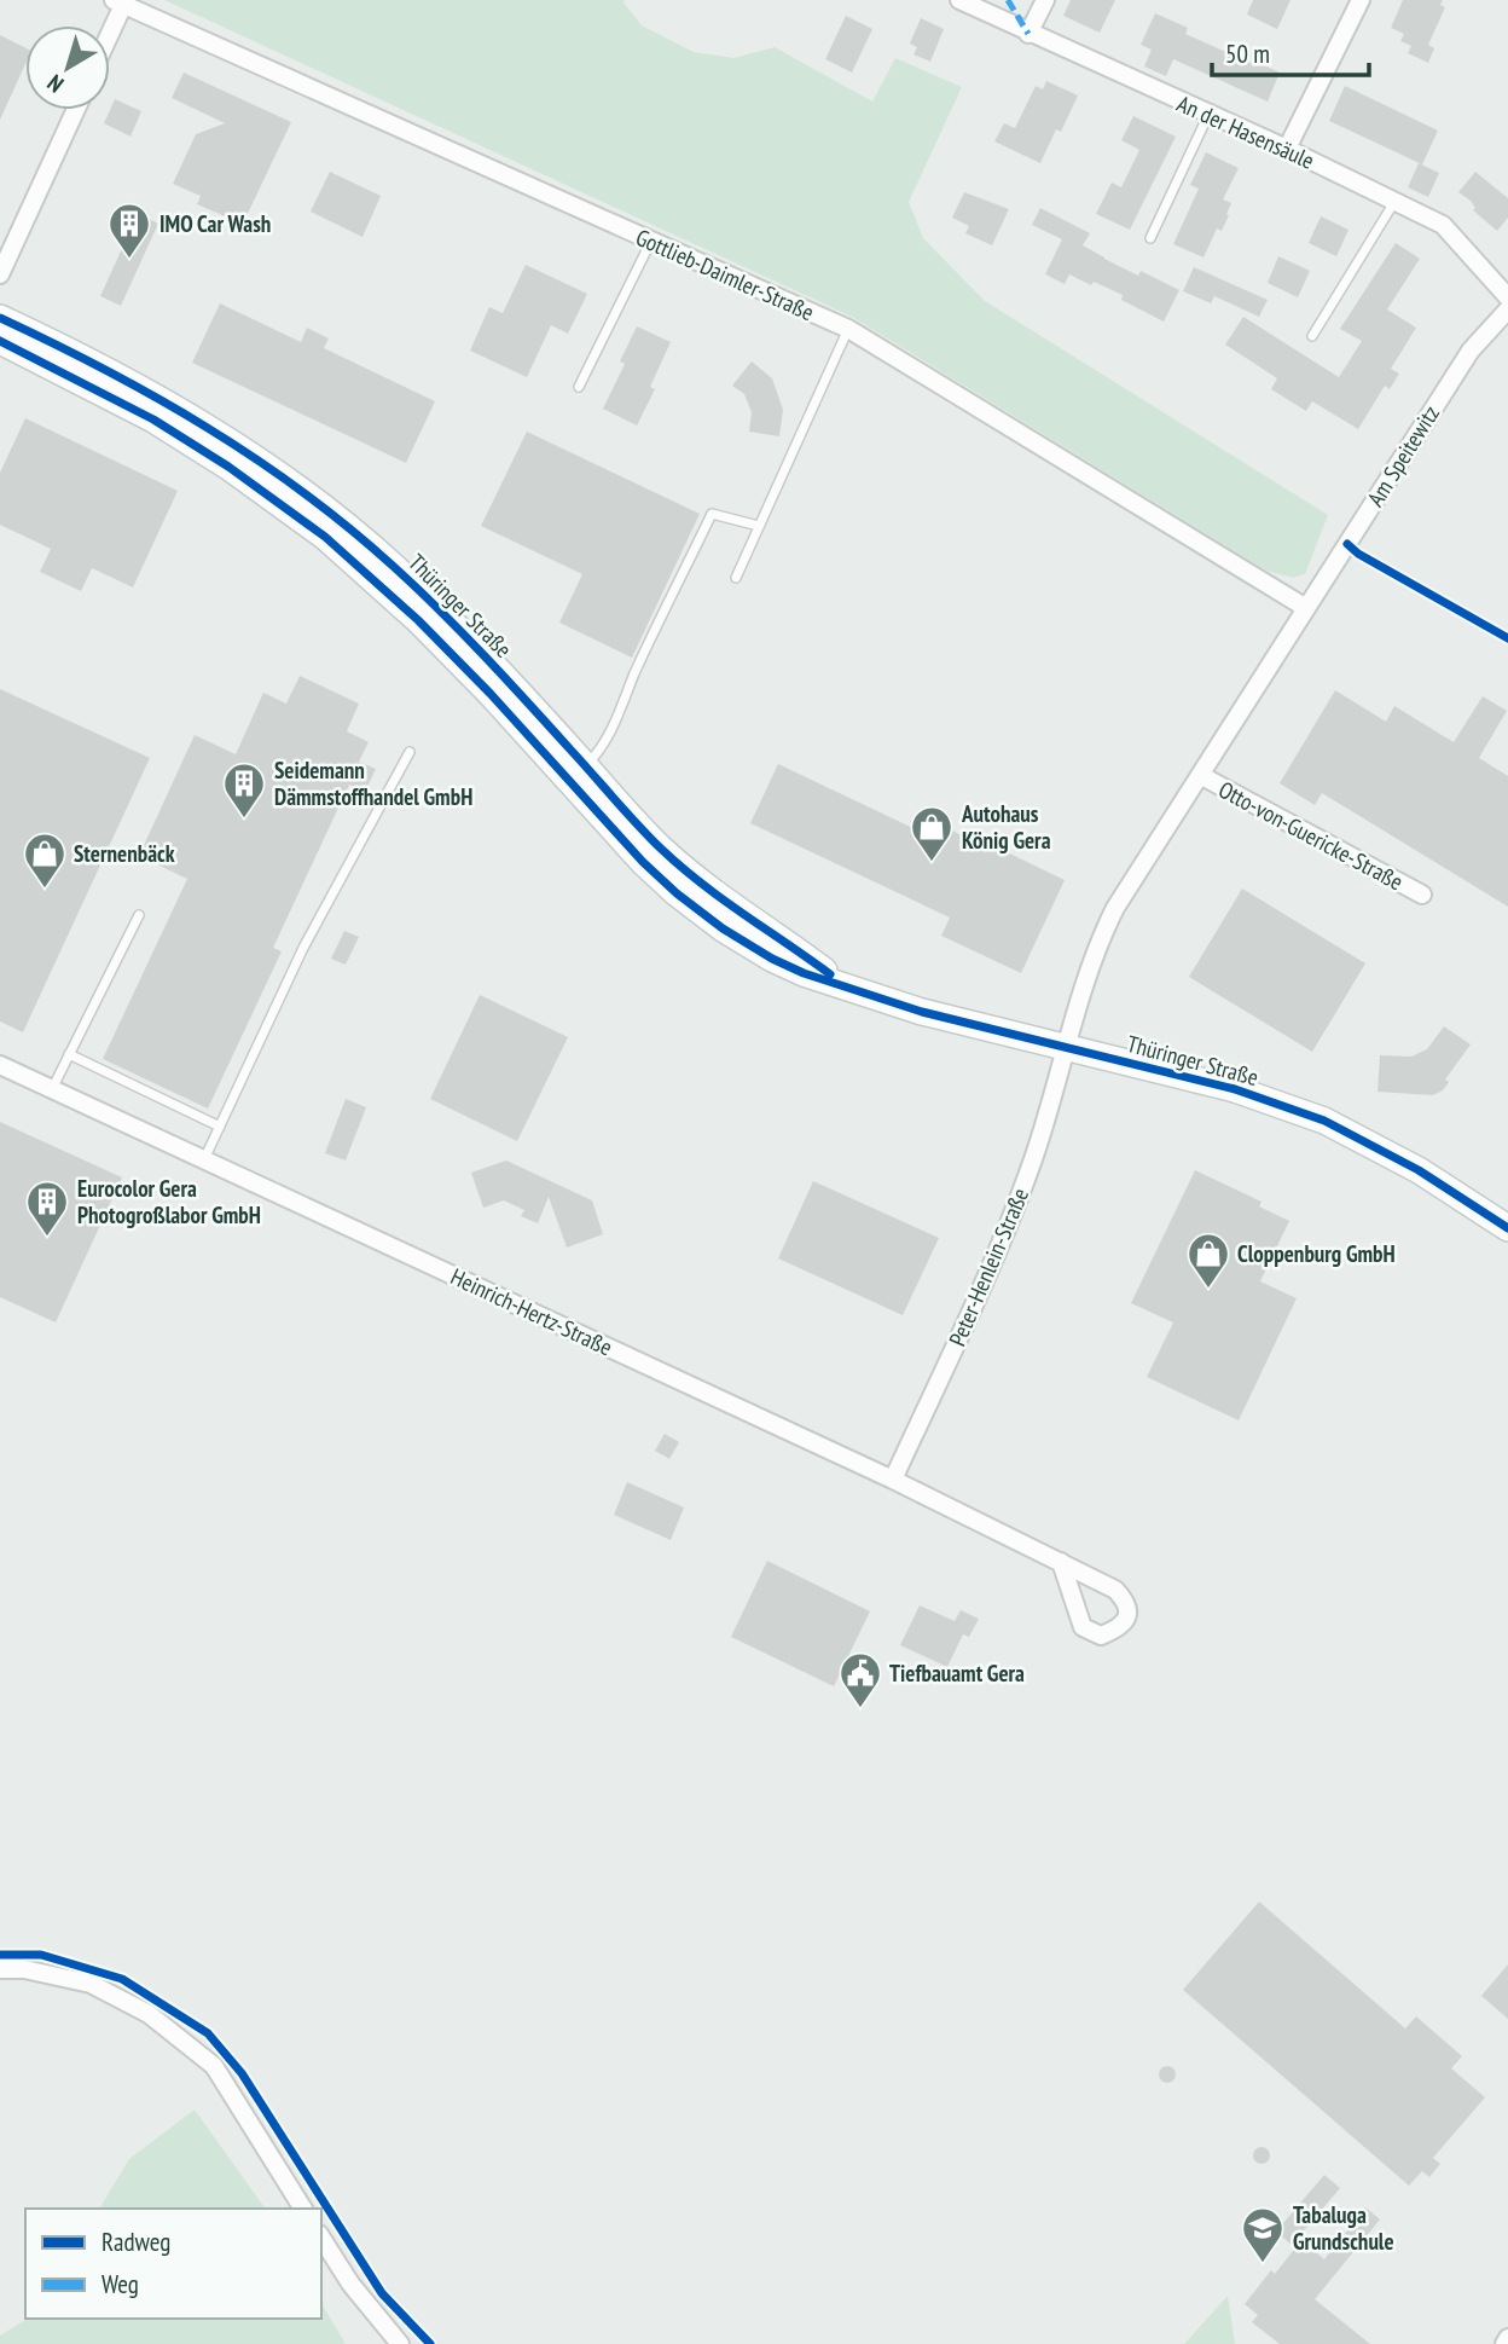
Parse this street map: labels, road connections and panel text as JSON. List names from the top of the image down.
{
  "streets": {
    "main road": ["Thüringer Straße"],
    "street": [
      "An der Hasensäule",
      "Gottlieb-Daimler-Straße",
      "Am Speitewitz",
      "Otto-von-Guericke-Straße",
      "Peter-Henlein-Straße",
      "Heinrich-Hertz-Straße"
    ]
  },
  "crossings": [
    ["Gottlieb-Daimler-Straße", "Am Speitewitz"],
    ["Gottlieb-Daimler-Straße", "Otto-von-Guericke-Straße"],
    ["Am Speitewitz", "Otto-von-Guericke-Straße"],
    ["Thüringer Straße", "Otto-von-Guericke-Straße"],
    ["Thüringer Straße", "Peter-Henlein-Straße"],
    ["Otto-von-Guericke-Straße", "Peter-Henlein-Straße"],
    ["Peter-Henlein-Straße", "Heinrich-Hertz-Straße"]
  ],
  "places": {
    "building": ["IMO Car Wash", "Seidemann Dämmstoffhandel GmbH", "Eurocolor Gera Photogroßlabor GmbH"],
    "shop": ["Autohaus König Gera", "Sternenbäck", "Cloppenburg GmbH"],
    "public building": ["Tiefbauamt Gera"],
    "school or university": ["Tabaluga Grundschule"]
  },
  "legend": ["Radweg", "Weg"],
  "scale_bar": "50 m",
  "north": "bottom left"
}
